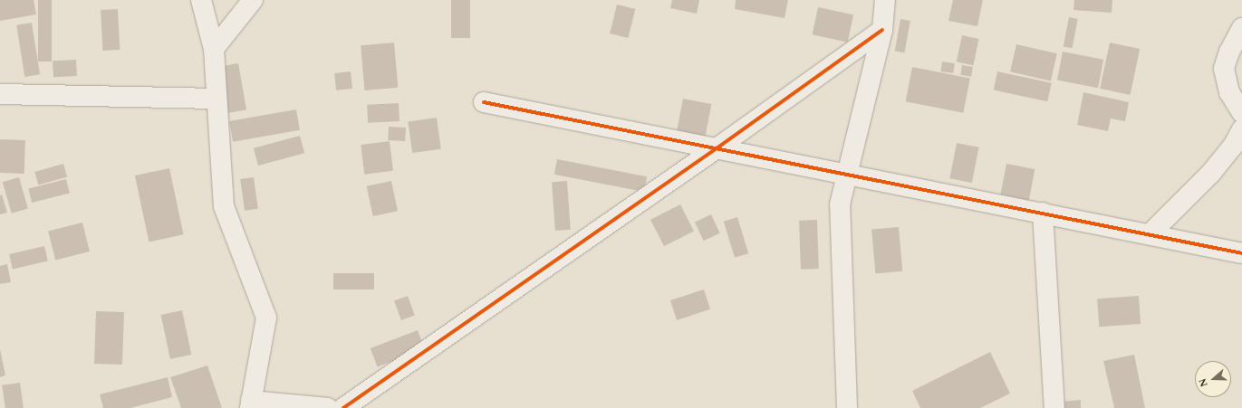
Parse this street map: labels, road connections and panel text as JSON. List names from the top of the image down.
{
  "north": "left"
}
